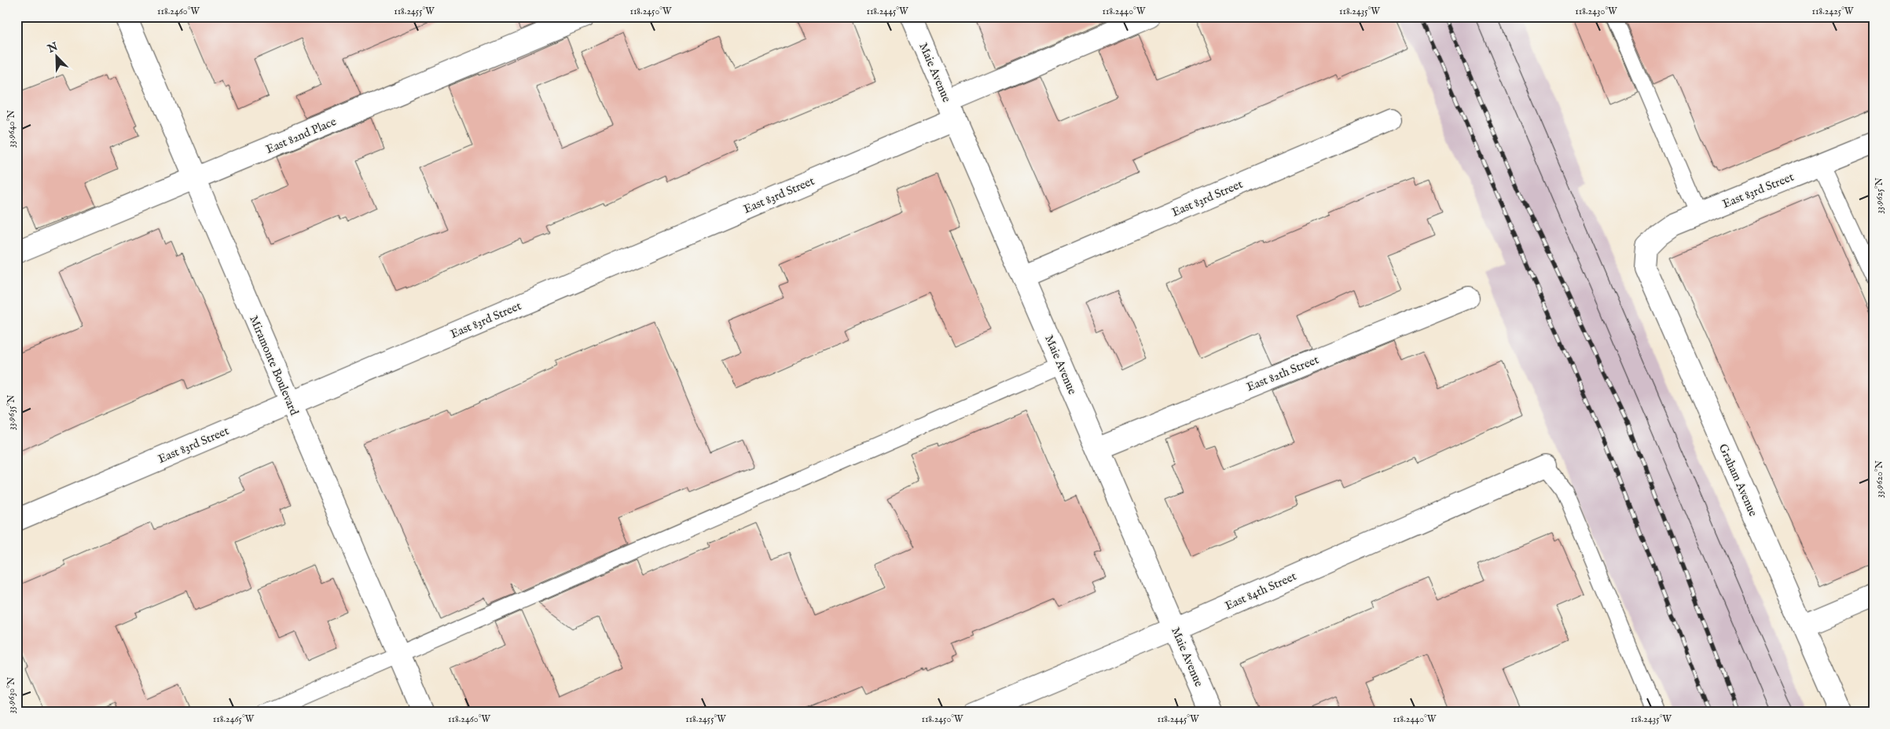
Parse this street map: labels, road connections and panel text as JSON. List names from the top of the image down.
{
  "streets": {
    "street": [
      "Maie Avenue",
      "East 82nd Place",
      "East 83rd Street",
      "Miramonte Boulevard",
      "East 82th Street",
      "Graham Avenue",
      "East 84th Street"
    ]
  },
  "crossings": [
    ["Maie Avenue", "East 83rd Street"],
    ["Maie Avenue", "East 82th Street"],
    ["Maie Avenue", "East 84th Street"],
    ["East 82nd Place", "Miramonte Boulevard"],
    ["East 83rd Street", "Miramonte Boulevard"],
    ["East 83rd Street", "Graham Avenue"]
  ],
  "north": "top left",
  "coordinates": [
    "118.2460°W",
    "118.2455°W",
    "118.2450°W",
    "118.2445°W",
    "118.2440°W",
    "118.2435°W",
    "118.2430°W",
    "118.2425°W",
    "33.9640°N",
    "33.9625°N",
    "33.9635°N",
    "33.9620°N",
    "33.9630°N",
    "118.2465°W"
  ]
}
